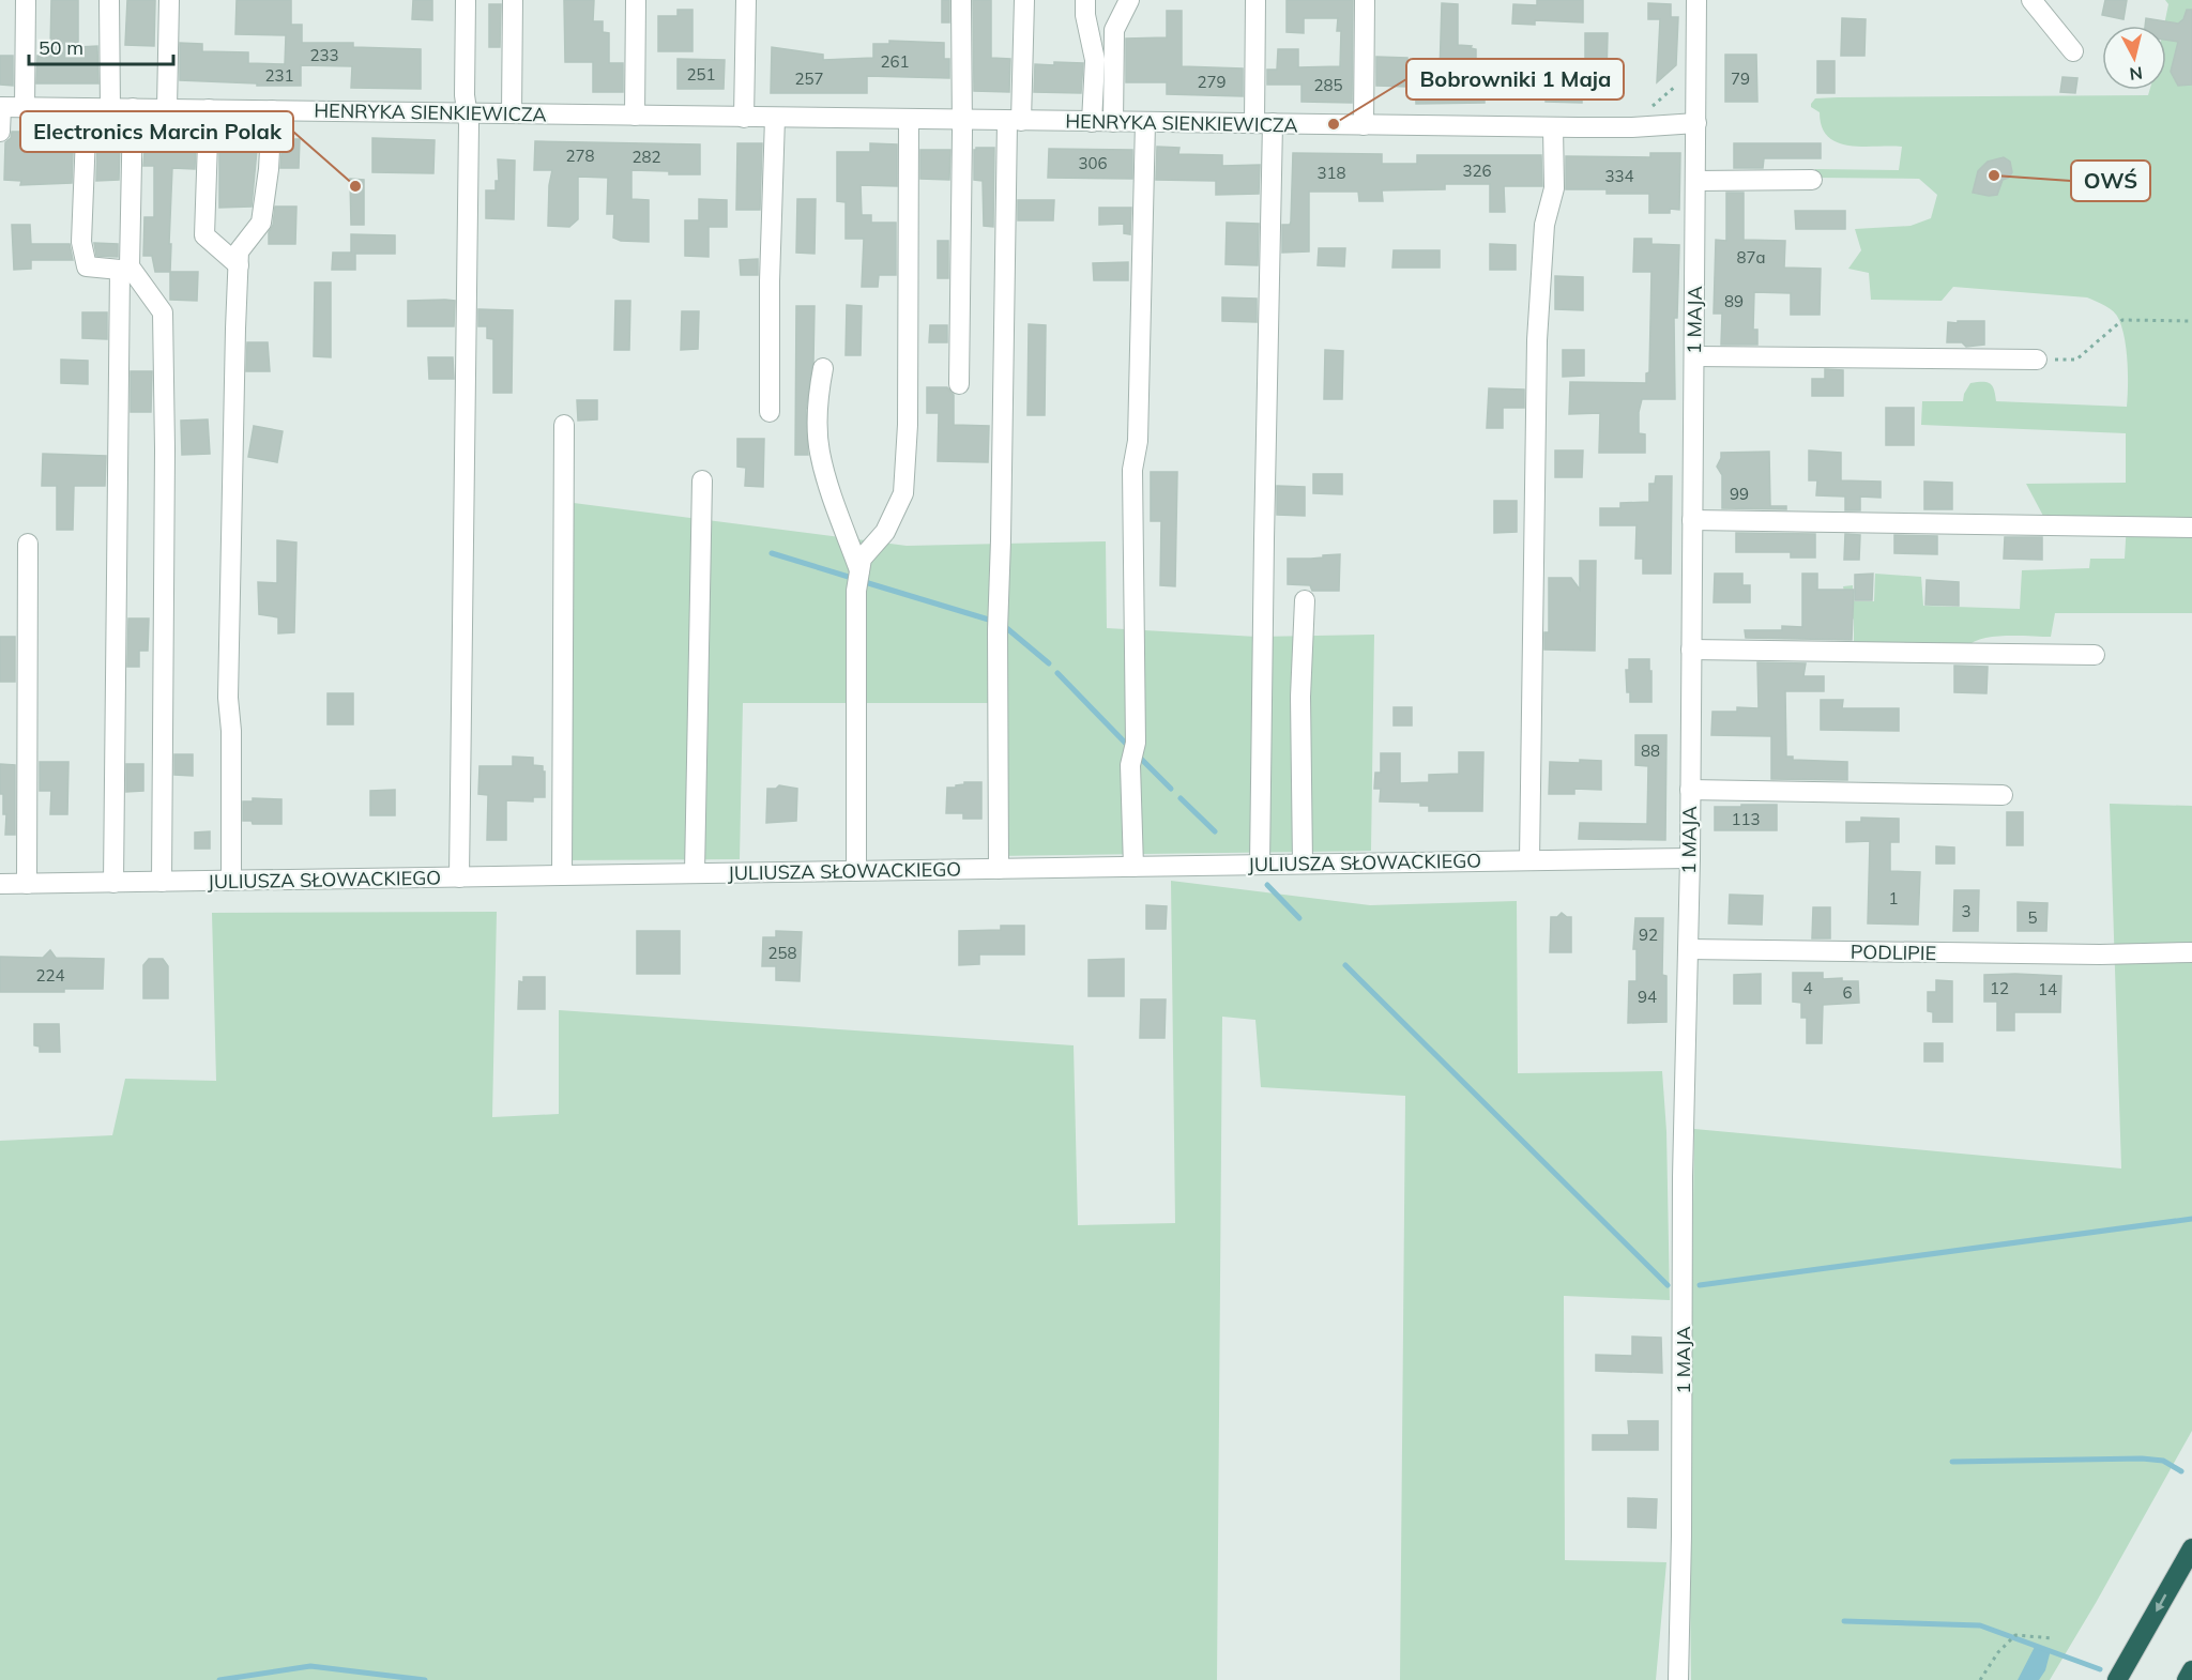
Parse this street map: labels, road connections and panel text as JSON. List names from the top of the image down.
{
  "streets": {
    "street": [
      "HENRYKA SIENKIEWICZA",
      "1 MAJA",
      "JULIUSZA SŁOWACKIEGO",
      "PODLIPIE"
    ]
  },
  "crossings": [
    ["HENRYKA SIENKIEWICZA", "1 MAJA"],
    ["1 MAJA", "JULIUSZA SŁOWACKIEGO"],
    ["1 MAJA", "PODLIPIE"]
  ],
  "places": ["Bobrowniki 1 Maja", "OWŚ", "Electronics Marcin Polak"],
  "house_numbers": [
    "233",
    "261",
    "251",
    "231",
    "257",
    "79",
    "279",
    "285",
    "278",
    "282",
    "306",
    "326",
    "318",
    "334",
    "87a",
    "89",
    "99",
    "88",
    "113",
    "1",
    "3",
    "5",
    "92",
    "258",
    "224",
    "4",
    "12",
    "14",
    "6",
    "94"
  ],
  "scale_bar": "50 m",
  "north": "bottom"
}
